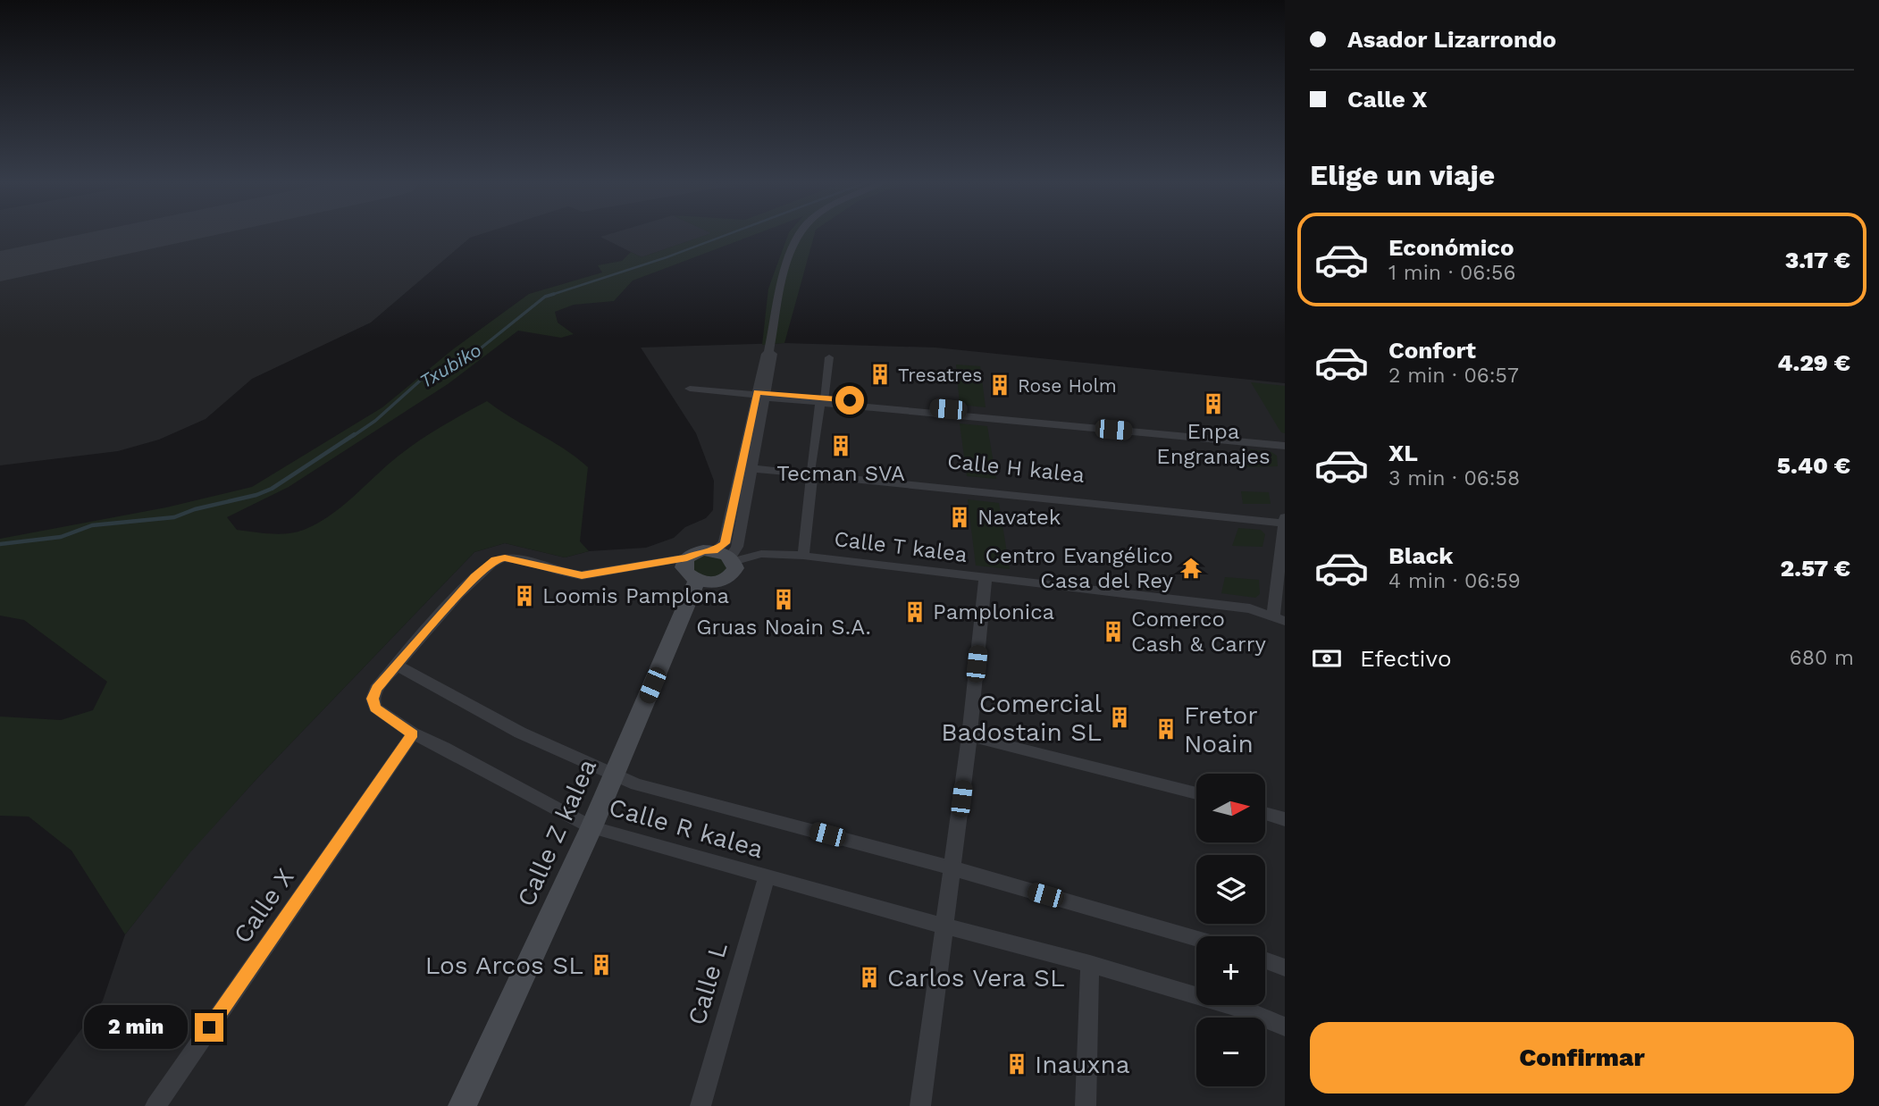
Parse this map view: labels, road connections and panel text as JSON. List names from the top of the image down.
{
  "streets": {
    "street": [
      "Calle H kalea",
      "Calle T kalea",
      "Calle R kalea",
      "Calle Z kalea",
      "Calle X",
      "Calle L"
    ]
  },
  "crossings": [
    ["Calle T kalea", "Calle Z kalea"],
    ["Calle R kalea", "Calle Z kalea"],
    ["Calle R kalea", "Calle X"],
    ["Calle R kalea", "Calle L"]
  ],
  "water": ["Txubiko"],
  "places": {
    "building": [
      "Tresatres",
      "Rose Holm",
      "Enpa Engranajes",
      "Tecman SVA",
      "Navatek",
      "Loomis Pamplona",
      "Gruas Noain S.A.",
      "Pamplonica",
      "Comerco Cash & Carry",
      "Comercial Badostain SL",
      "Fretor Noain",
      "Los Arcos SL",
      "Carlos Vera SL",
      "Inauxna"
    ],
    "temple": ["Centro Evangélico Casa del Rey"]
  },
  "north": "right",
  "page": {
    "banner": ["Asador Lizarrondo", "Calle X"],
    "heading": "Elige un viaje",
    "list": [
      {
        "name": "Económico",
        "note": "1 min · 06:56",
        "value": "3.17 €"
      },
      {
        "name": "Confort",
        "note": "2 min · 06:57",
        "value": "4.29 €"
      },
      {
        "name": "XL",
        "note": "3 min · 06:58",
        "value": "5.40 €"
      },
      {
        "name": "Black",
        "note": "4 min · 06:59",
        "value": "2.57 €"
      }
    ],
    "pay": ["Efectivo", "680 m"],
    "map_buttons": ["+", "−"],
    "bubble": "2 min",
    "buttons": "Confirmar"
  }
}
